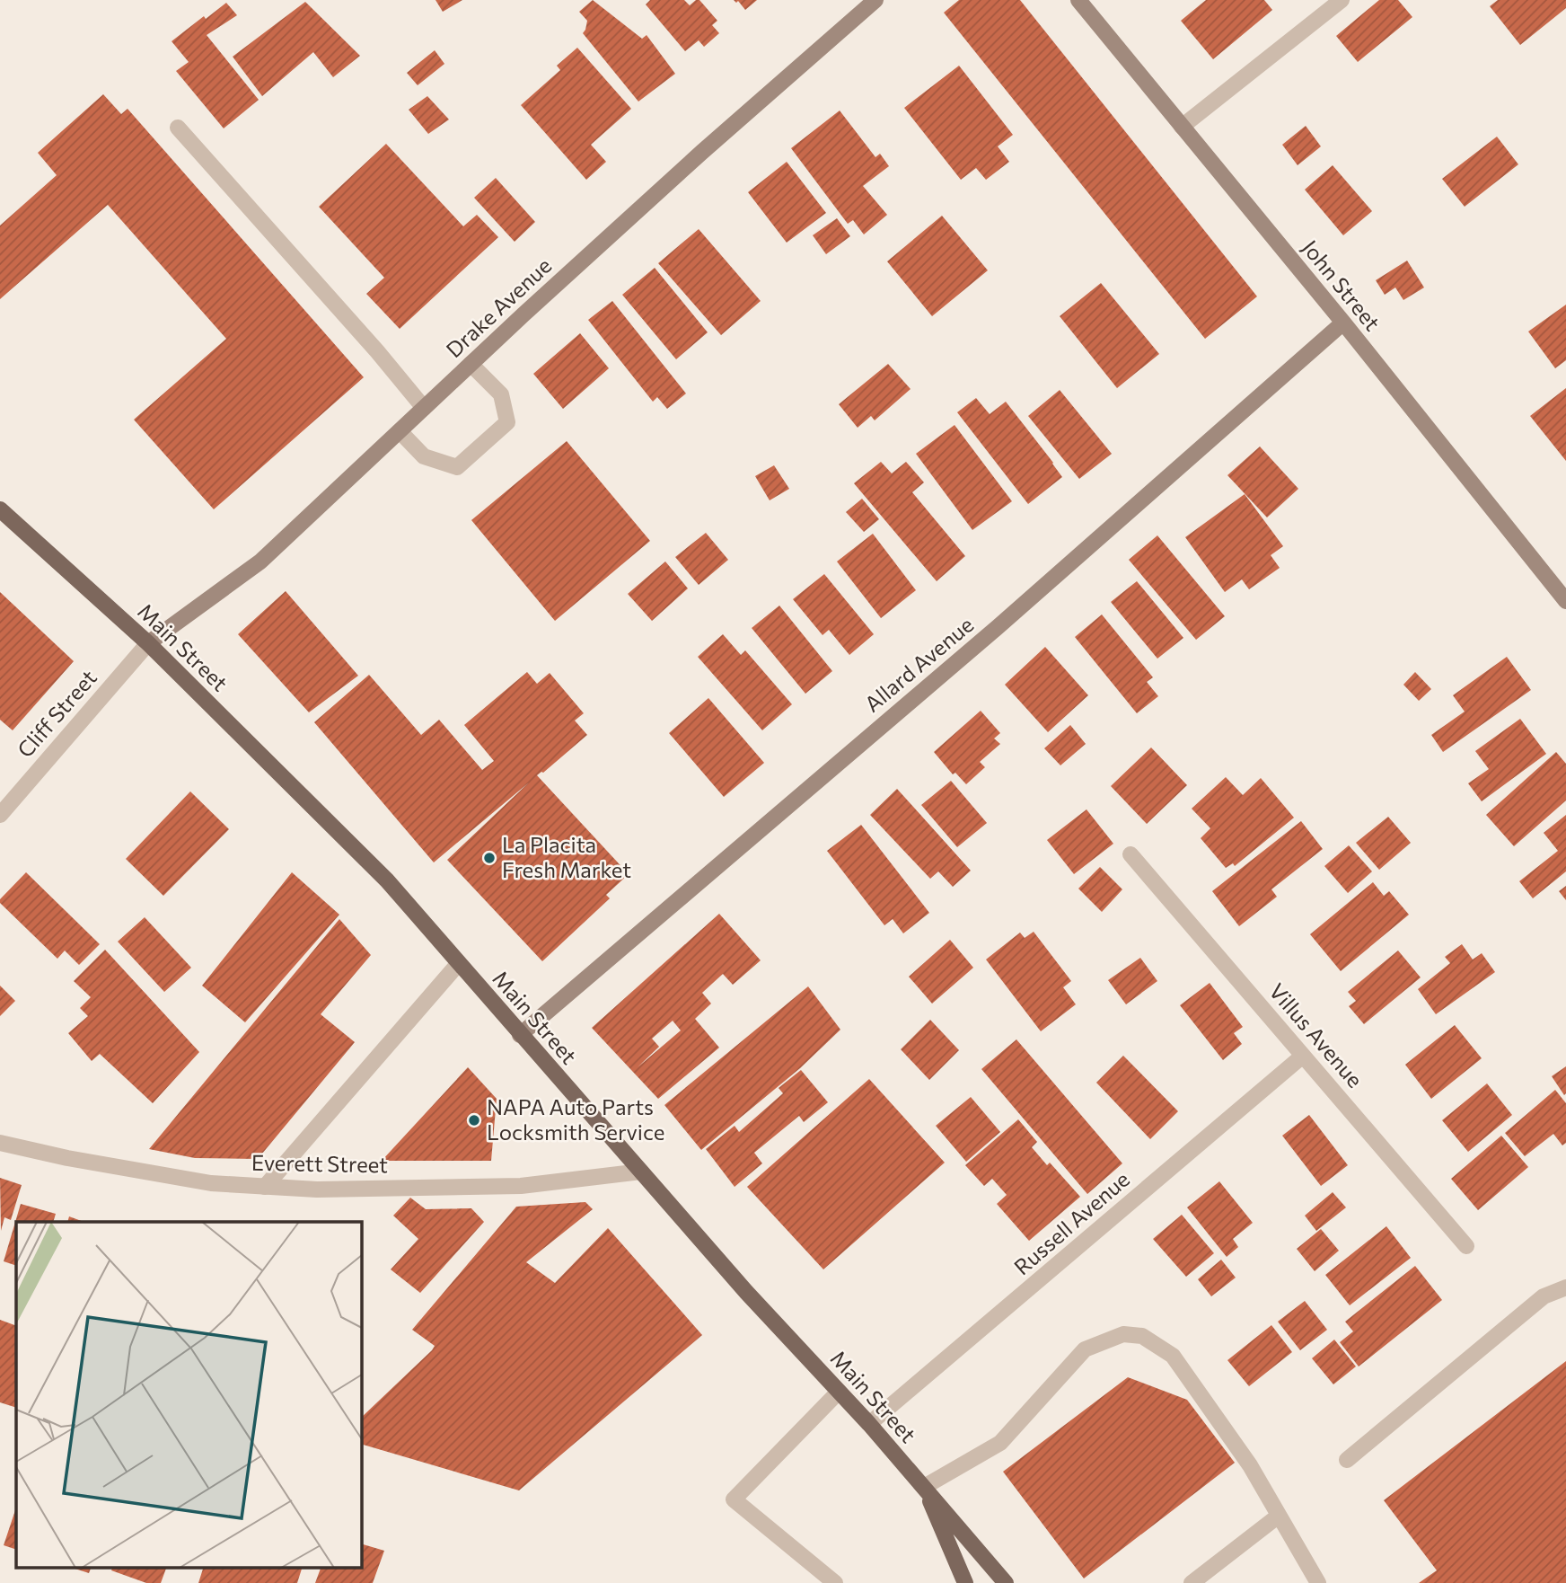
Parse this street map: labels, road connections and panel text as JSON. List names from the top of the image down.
{
  "streets": {
    "main road": ["Main Street"],
    "street": [
      "John Street",
      "Drake Avenue",
      "Allard Avenue",
      "Cliff Street",
      "Villus Avenue",
      "Everett Street",
      "Russell Avenue"
    ]
  },
  "crossings": [
    ["John Street", "Allard Avenue"],
    ["Drake Avenue", "Main Street"],
    ["Drake Avenue", "Cliff Street"],
    ["Main Street", "Allard Avenue"],
    ["Main Street", "Cliff Street"],
    ["Main Street", "Everett Street"],
    ["Main Street", "Russell Avenue"],
    ["Villus Avenue", "Russell Avenue"]
  ],
  "places": ["La Placita Fresh Market", "NAPA Auto Parts Locksmith Service"]
}
